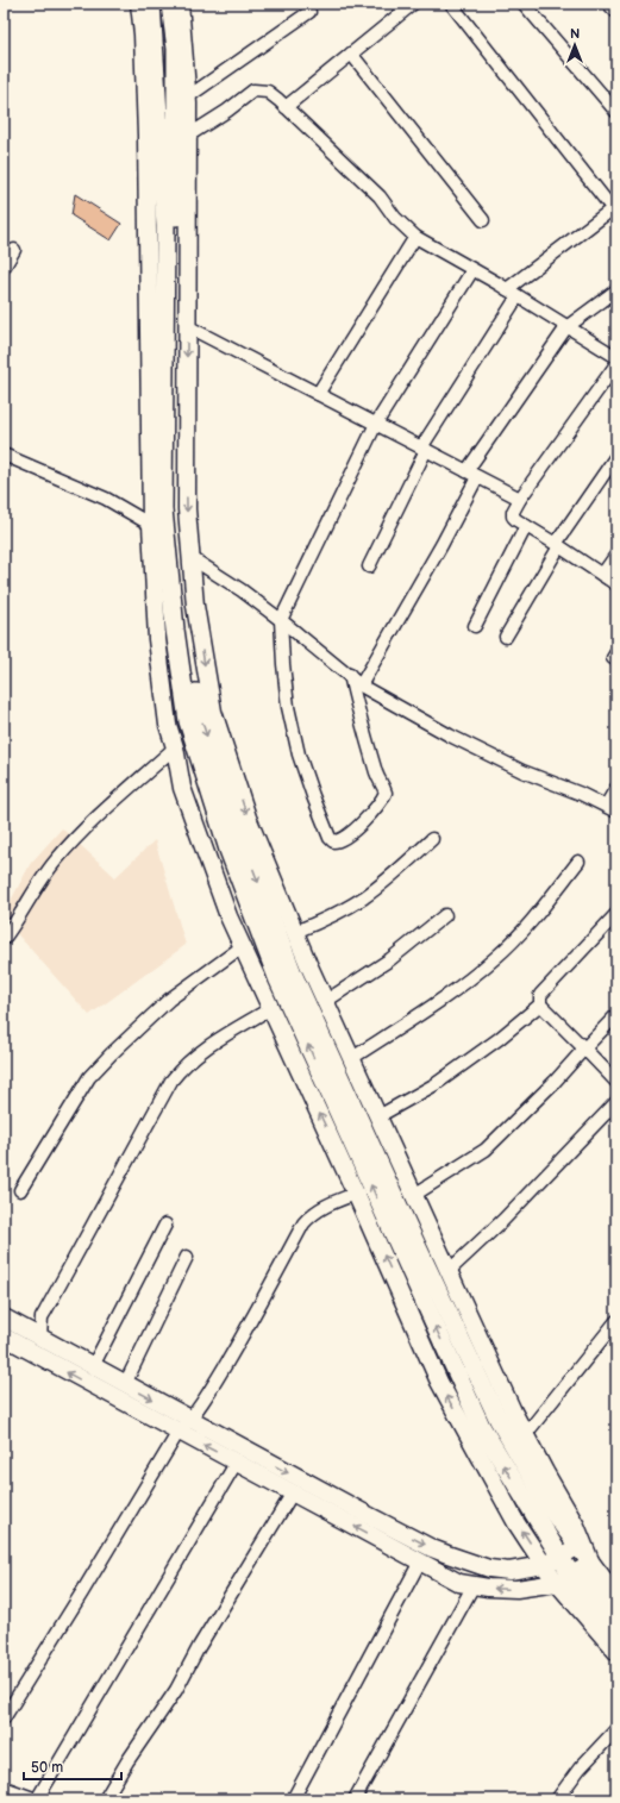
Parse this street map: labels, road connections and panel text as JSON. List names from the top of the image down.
{
  "scale_bar": "50 m",
  "north": "top"
}
